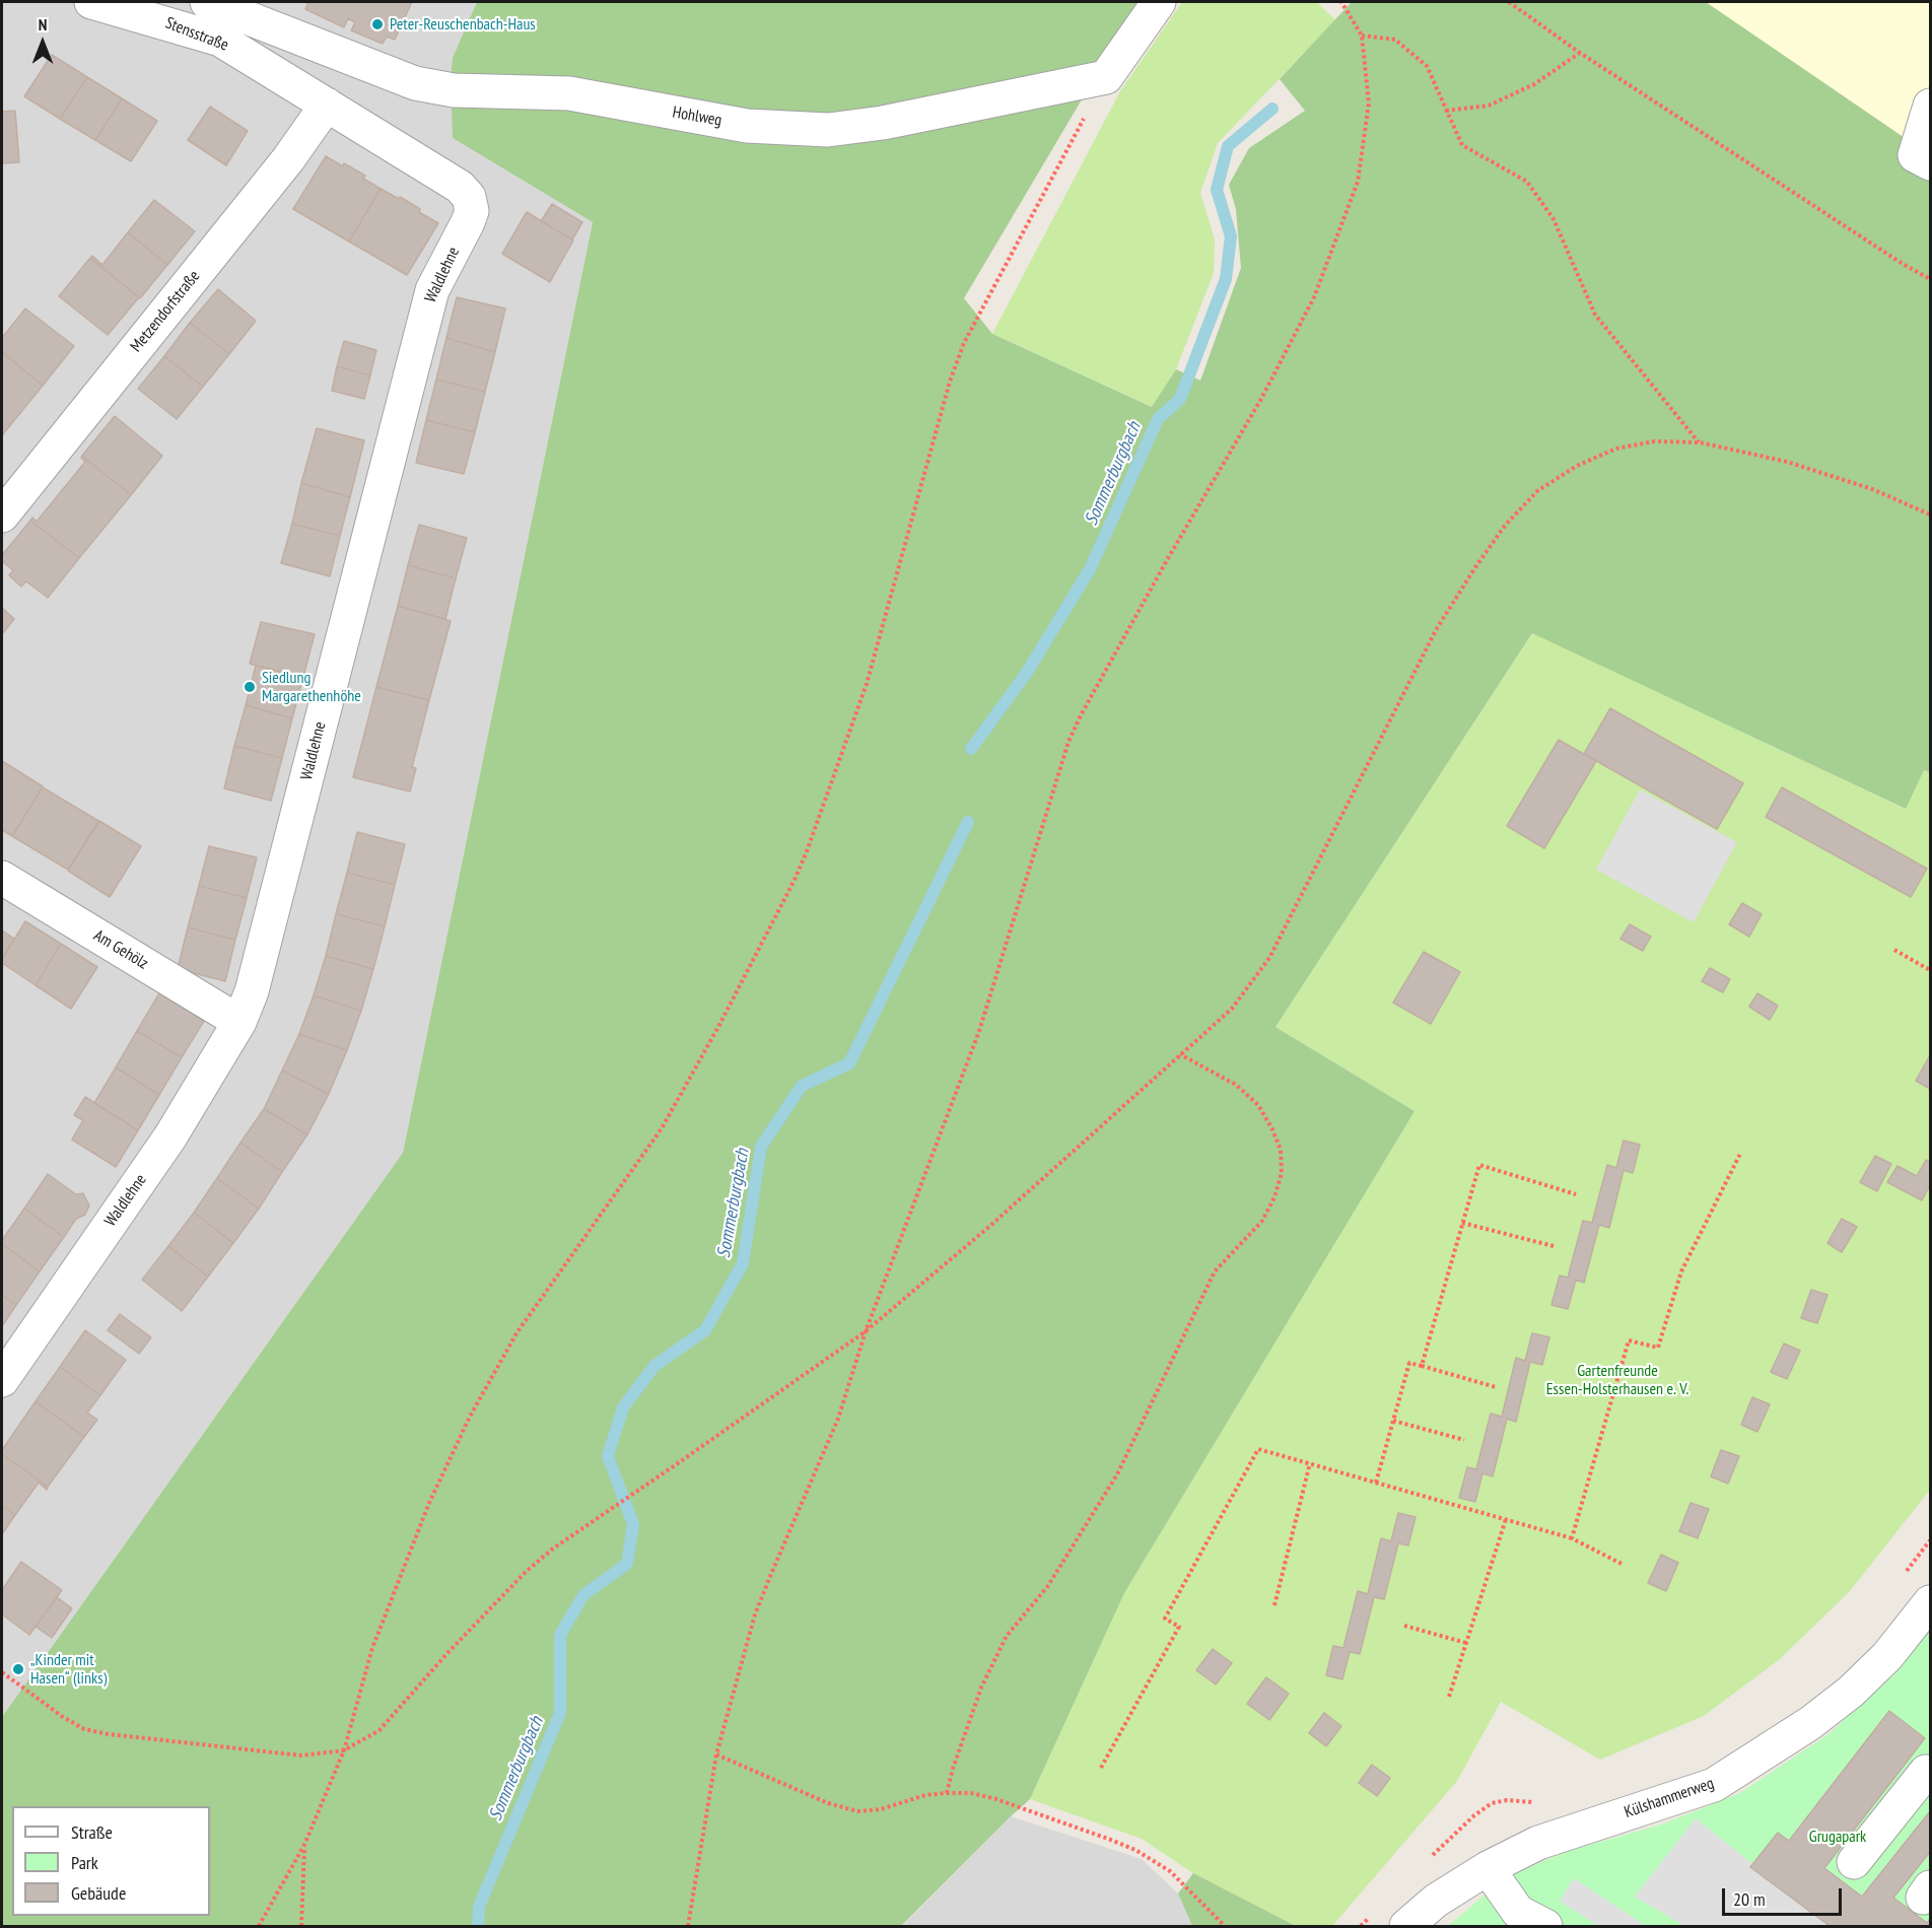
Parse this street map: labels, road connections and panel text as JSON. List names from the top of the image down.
{
  "streets": {
    "street": [
      "Stensstraße",
      "Hohlweg",
      "Waldlehne",
      "Metzendorfstraße",
      "Am Gehölz",
      "Külshammerweg"
    ]
  },
  "crossings": [
    ["Stensstraße", "Waldlehne"],
    ["Stensstraße", "Metzendorfstraße"],
    ["Waldlehne", "Metzendorfstraße"],
    ["Waldlehne", "Am Gehölz"]
  ],
  "water": ["Sommerburgbach"],
  "parks": ["Gartenfreunde Essen-Holsterhausen e. V.", "Grugapark"],
  "places": ["Peter-Reuschenbach-Haus", "Siedlung Margarethenhöhe", "„Kinder mit Hasen“ (links)"],
  "legend": ["Straße", "Park", "Gebäude"],
  "scale_bar": "20 m",
  "north": "top"
}
